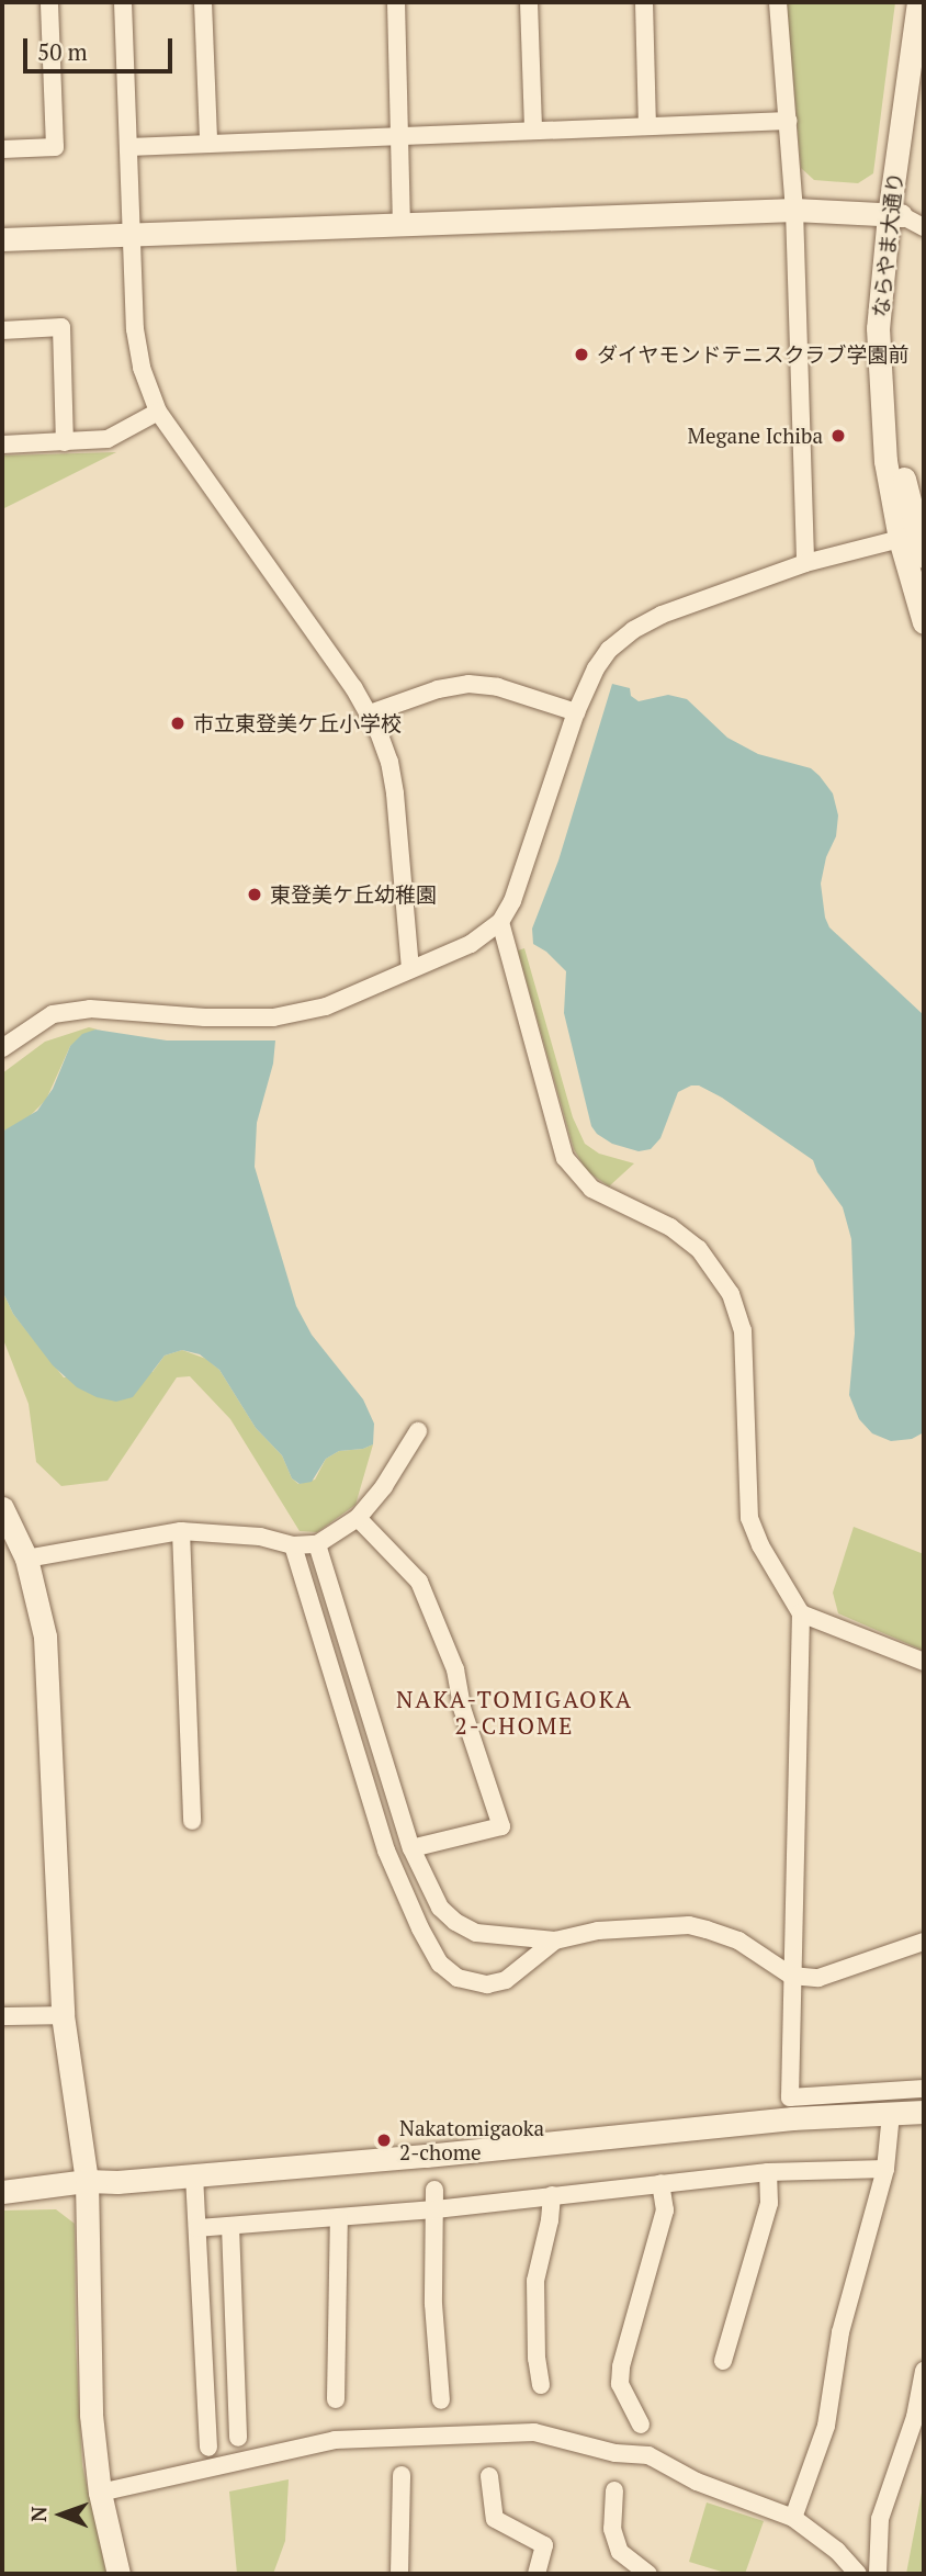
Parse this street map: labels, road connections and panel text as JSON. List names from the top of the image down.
{
  "streets": {
    "street": ["ならやま大通り"]
  },
  "districts": ["NAKA-TOMIGAOKA 2-CHOME"],
  "places": [
    "ダイヤモンドテニスクラブ学園前",
    "Megane Ichiba",
    "市立東登美ケ丘小学校",
    "東登美ケ丘幼稚園",
    "Nakatomigaoka 2-chome"
  ],
  "scale_bar": "50 m",
  "north": "left"
}
